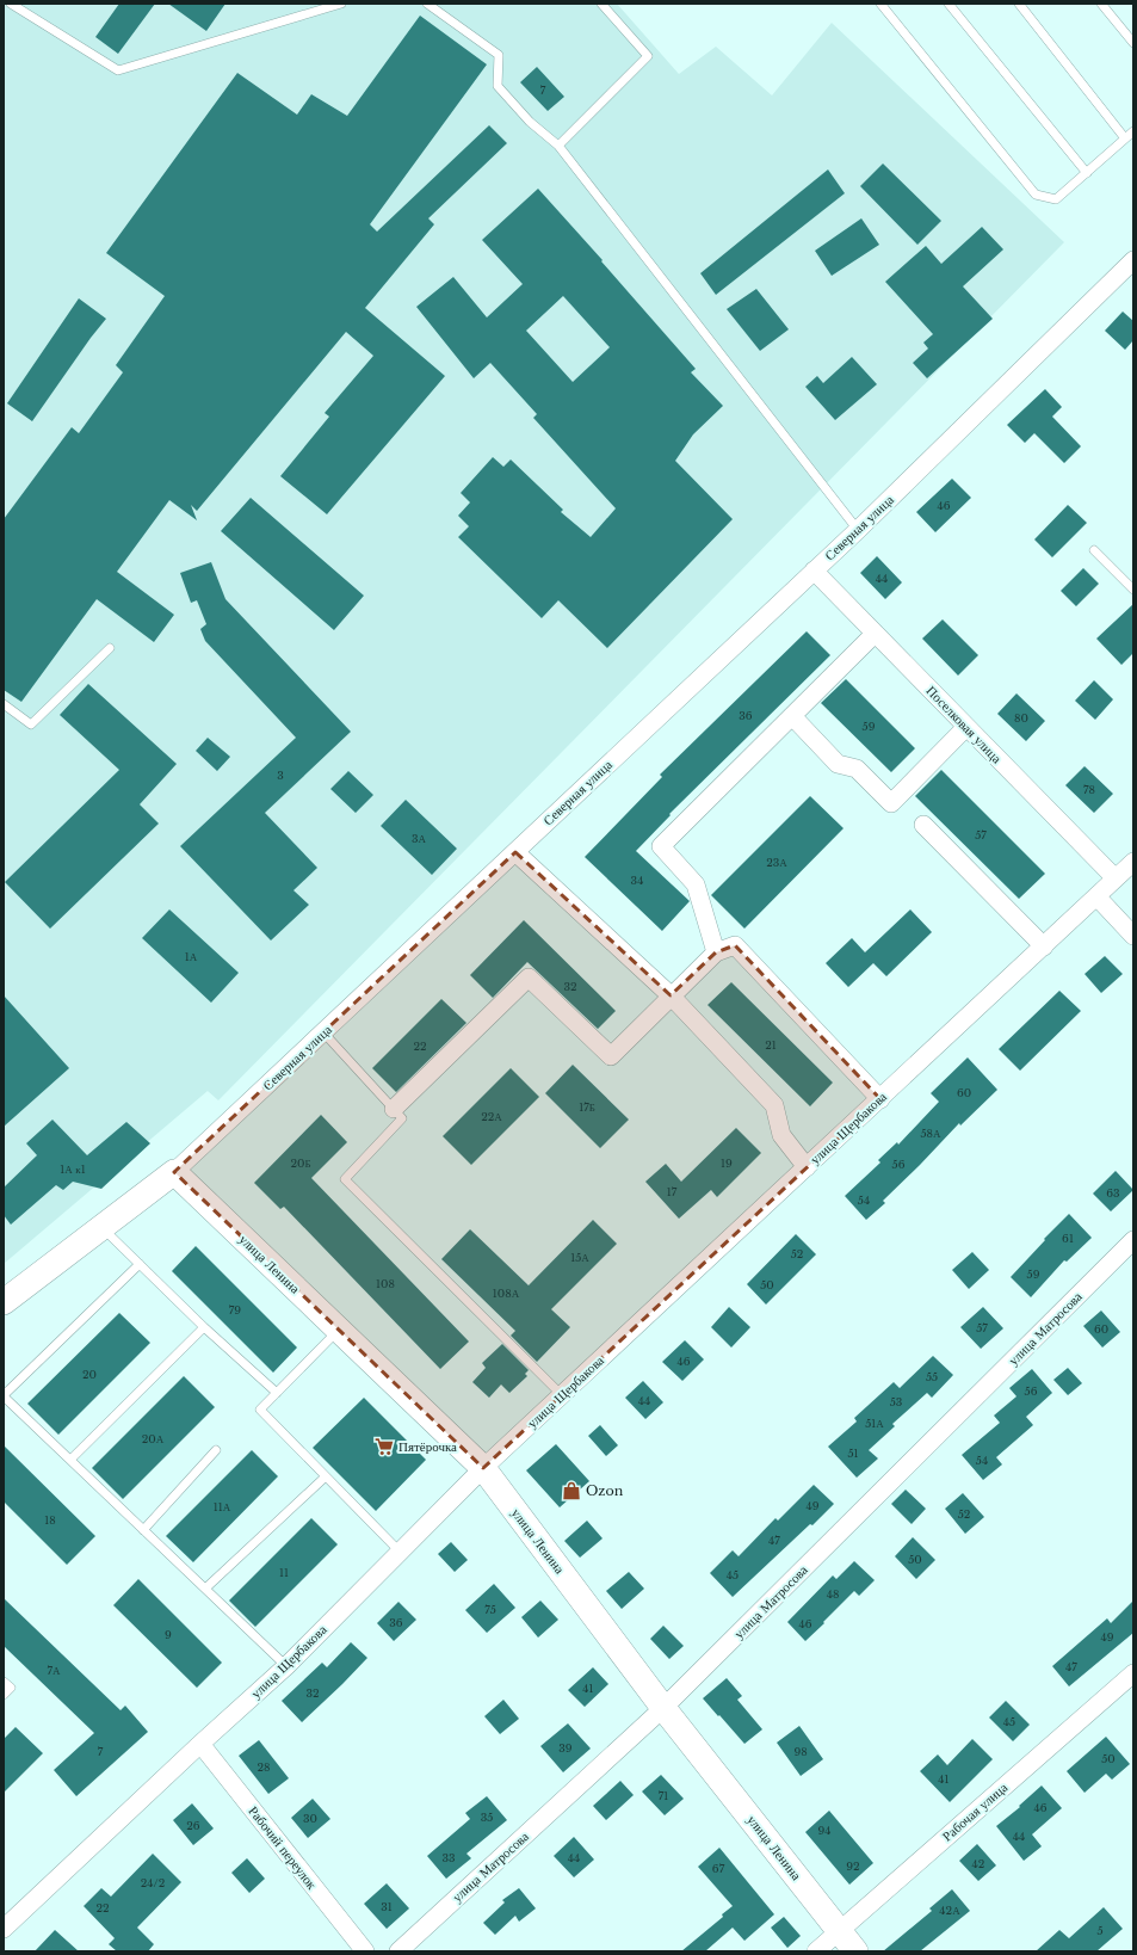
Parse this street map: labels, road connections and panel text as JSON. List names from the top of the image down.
{
  "streets": {
    "street": [
      "Северная улица",
      "Поселковая улица",
      "улица Щербакова",
      "улица Ленина",
      "улица Матросова",
      "Рабочая улица",
      "Рабочий переулок"
    ]
  },
  "crossings": [
    ["Северная улица", "Поселковая улица"],
    ["Северная улица", "улица Ленина"],
    ["Поселковая улица", "улица Щербакова"],
    ["улица Щербакова", "улица Ленина"],
    ["улица Щербакова", "Рабочий переулок"],
    ["улица Ленина", "улица Матросова"],
    ["улица Ленина", "Рабочая улица"]
  ],
  "places": {
    "supermarket": ["Пятёрочка"],
    "shop": ["Ozon"]
  },
  "house_numbers": [
    "7",
    "46",
    "44",
    "36",
    "80",
    "59",
    "3",
    "78",
    "57",
    "3А",
    "23А",
    "34",
    "1А",
    "32",
    "21",
    "22",
    "60",
    "17Б",
    "22А",
    "58А",
    "20Б",
    "19",
    "56",
    "1А к1",
    "17",
    "63",
    "54",
    "61",
    "52",
    "15А",
    "59",
    "108",
    "50",
    "108А",
    "79",
    "57",
    "60",
    "46",
    "20",
    "55",
    "56",
    "44",
    "53",
    "51А",
    "20А",
    "51",
    "54",
    "49",
    "11А",
    "52",
    "18",
    "47",
    "50",
    "11",
    "45",
    "48",
    "75",
    "36",
    "46",
    "9",
    "49",
    "47",
    "7А",
    "41",
    "32",
    "45",
    "39",
    "7",
    "98",
    "50",
    "28",
    "41",
    "71",
    "46",
    "35",
    "30",
    "26",
    "94",
    "44",
    "33",
    "44",
    "42",
    "92",
    "67",
    "24/2",
    "31",
    "22",
    "42А",
    "5"
  ]
}
